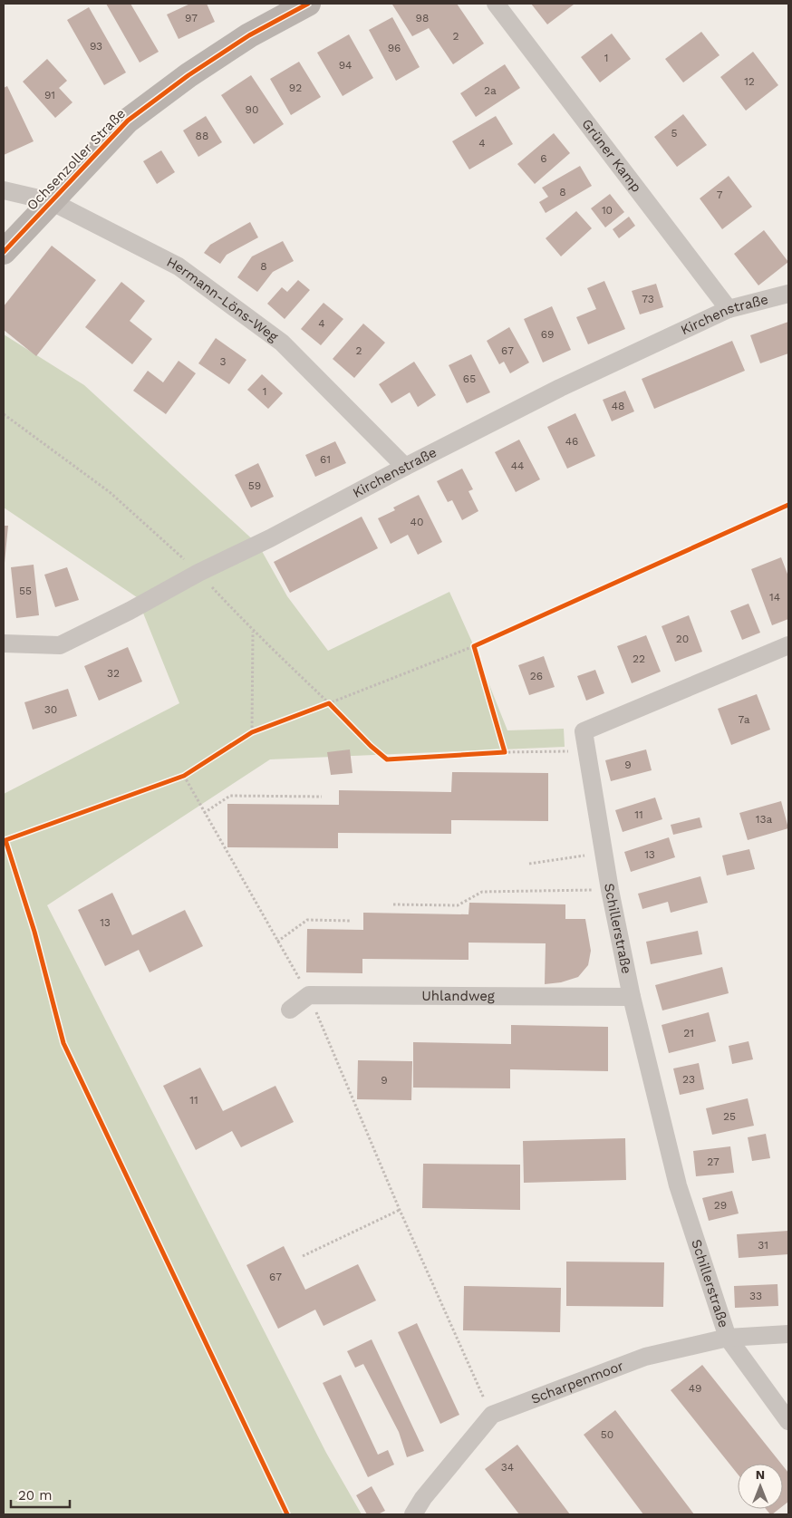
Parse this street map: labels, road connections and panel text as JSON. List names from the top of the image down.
{
  "streets": {
    "street": [
      "Grüner Kamp",
      "Ochsenzoller Straße",
      "Hermann-Löns-Weg",
      "Kirchenstraße",
      "Schillerstraße",
      "Uhlandweg",
      "Scharpenmoor"
    ]
  },
  "crossings": [
    ["Grüner Kamp", "Kirchenstraße"],
    ["Ochsenzoller Straße", "Hermann-Löns-Weg"],
    ["Hermann-Löns-Weg", "Kirchenstraße"],
    ["Schillerstraße", "Uhlandweg"],
    ["Schillerstraße", "Scharpenmoor"]
  ],
  "house_numbers": [
    "97",
    "98",
    "2",
    "93",
    "96",
    "1",
    "94",
    "12",
    "92",
    "2a",
    "91",
    "90",
    "5",
    "88",
    "4",
    "6",
    "8",
    "7",
    "10",
    "8",
    "73",
    "4",
    "69",
    "2",
    "67",
    "3",
    "65",
    "1",
    "48",
    "46",
    "61",
    "44",
    "59",
    "40",
    "55",
    "14",
    "20",
    "22",
    "32",
    "26",
    "30",
    "7a",
    "9",
    "11",
    "13a",
    "13",
    "13",
    "21",
    "23",
    "9",
    "11",
    "25",
    "27",
    "29",
    "31",
    "67",
    "33",
    "49",
    "50",
    "34"
  ],
  "scale_bar": "20 m",
  "north": "top"
}
